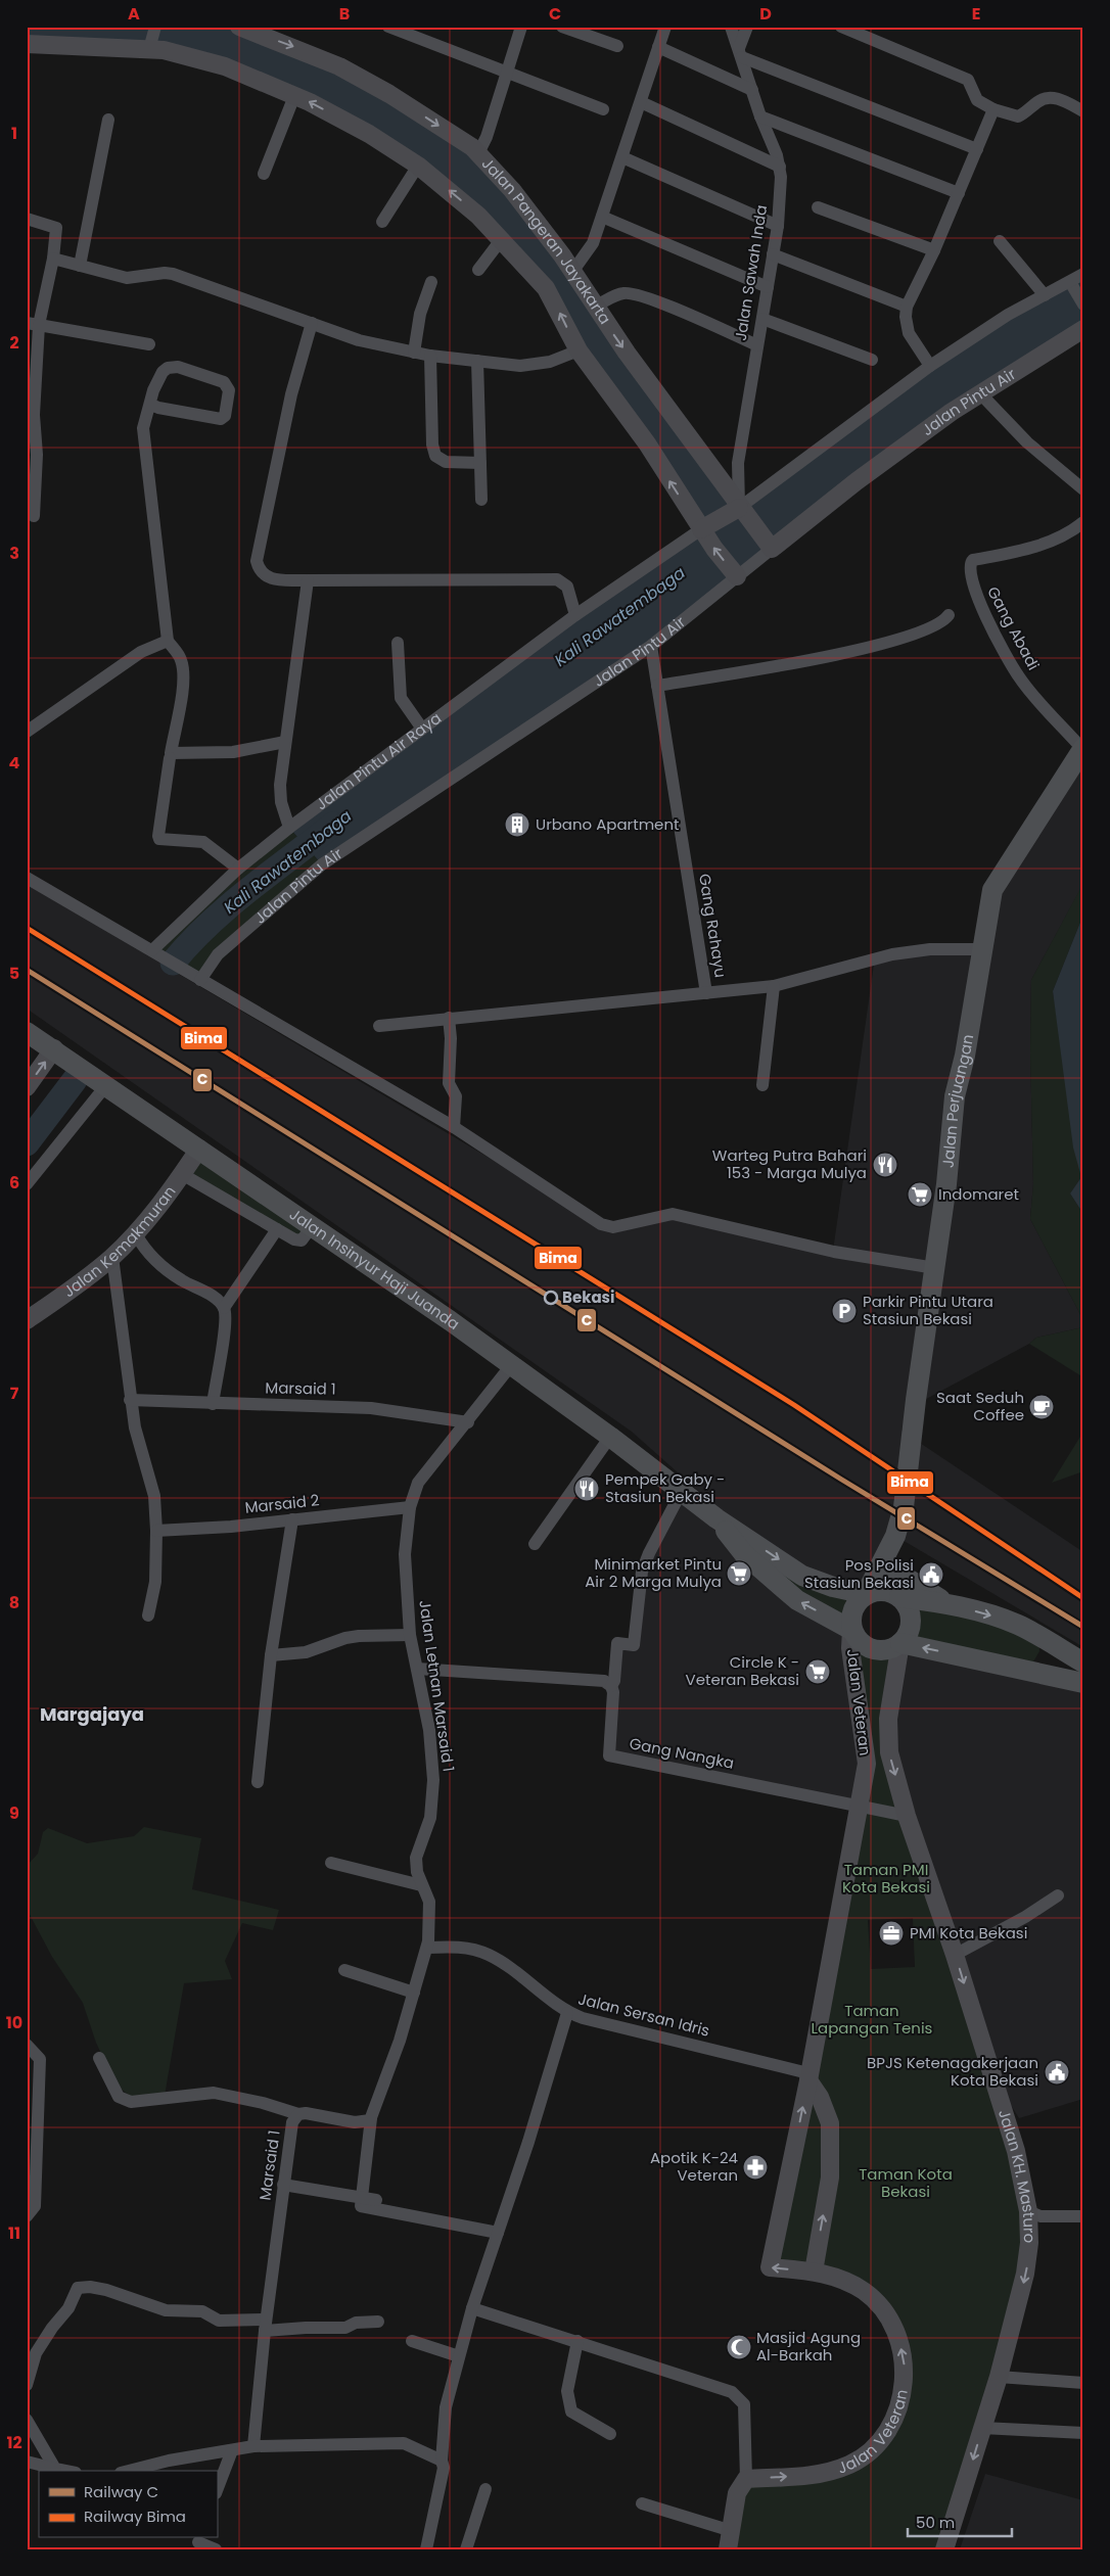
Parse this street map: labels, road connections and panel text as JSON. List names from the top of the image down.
{
  "streets": {
    "main road": ["Jalan Perjuangan", "Jalan Insinyur Haji Juanda"],
    "street": [
      "Jalan Pangeran Jayakarta",
      "Jalan Sawah Inda",
      "Jalan Pintu Air",
      "Gang Abadi",
      "Jalan Pintu Air Raya",
      "Gang Rahayu",
      "Jalan Kemakmuran",
      "Marsaid 1",
      "Marsaid 2",
      "Jalan Letnan Marsaid 1",
      "Jalan Veteran",
      "Gang Nangka",
      "Jalan Sersan Idris",
      "Jalan KH. Masturo"
    ]
  },
  "crossings": [
    ["Jalan Pangeran Jayakarta", "Jalan Sawah Inda"],
    ["Jalan Pangeran Jayakarta", "Jalan Pintu Air"],
    ["Jalan Pangeran Jayakarta", "Jalan Pintu Air Raya"],
    ["Jalan Sawah Inda", "Jalan Pintu Air Raya"],
    ["Jalan Pintu Air", "Gang Rahayu"],
    ["Gang Abadi", "Jalan Perjuangan"],
    ["Gang Rahayu", "Jalan Perjuangan"],
    ["Jalan Perjuangan", "Jalan Insinyur Haji Juanda"],
    ["Jalan Perjuangan", "Jalan Veteran"],
    ["Jalan Perjuangan", "Jalan KH. Masturo"],
    ["Jalan Kemakmuran", "Jalan Insinyur Haji Juanda"],
    ["Jalan Insinyur Haji Juanda", "Jalan Letnan Marsaid 1"],
    ["Jalan Insinyur Haji Juanda", "Jalan Veteran"],
    ["Jalan Insinyur Haji Juanda", "Jalan KH. Masturo"],
    ["Marsaid 1", "Jalan Letnan Marsaid 1"],
    ["Marsaid 2", "Jalan Letnan Marsaid 1"],
    ["Jalan Letnan Marsaid 1", "Jalan Sersan Idris"],
    ["Jalan Veteran", "Gang Nangka"],
    ["Jalan Veteran", "Jalan Sersan Idris"],
    ["Jalan Veteran", "Jalan KH. Masturo"]
  ],
  "one_way": ["Jalan KH. Masturo"],
  "districts": ["Margajaya"],
  "water": ["Kali Rawatembaga"],
  "parks": ["Taman PMI Kota Bekasi", "Taman Lapangan Tenis", "Taman Kota Bekasi"],
  "places": {
    "building": ["Urbano Apartment"],
    "restaurant": ["Warteg Putra Bahari 153 - Marga Mulya", "Pempek Gaby - Stasiun Bekasi"],
    "supermarket": ["Indomaret", "Minimarket Pintu Air 2 Marga Mulya", "Circle K - Veteran Bekasi"],
    "other": ["Bekasi"],
    "parking": ["Parkir Pintu Utara Stasiun Bekasi"],
    "cafe": ["Saat Seduh Coffee"],
    "public building": ["Pos Polisi Stasiun Bekasi", "BPJS Ketenagakerjaan Kota Bekasi"],
    "office": ["PMI Kota Bekasi"],
    "pharmacy": ["Apotik K-24 Veteran"],
    "mosque": ["Masjid Agung Al-Barkah"]
  },
  "lines": ["rail line Bima", "rail line C"],
  "legend": ["Railway C", "Railway Bima"],
  "scale_bar": "50 m",
  "grid": {
    "columns": [
      "A",
      "B",
      "C",
      "D",
      "E"
    ],
    "rows": [
      "1",
      "2",
      "3",
      "4",
      "5",
      "6",
      "7",
      "8",
      "9",
      "10",
      "11",
      "12"
    ]
  }
}
